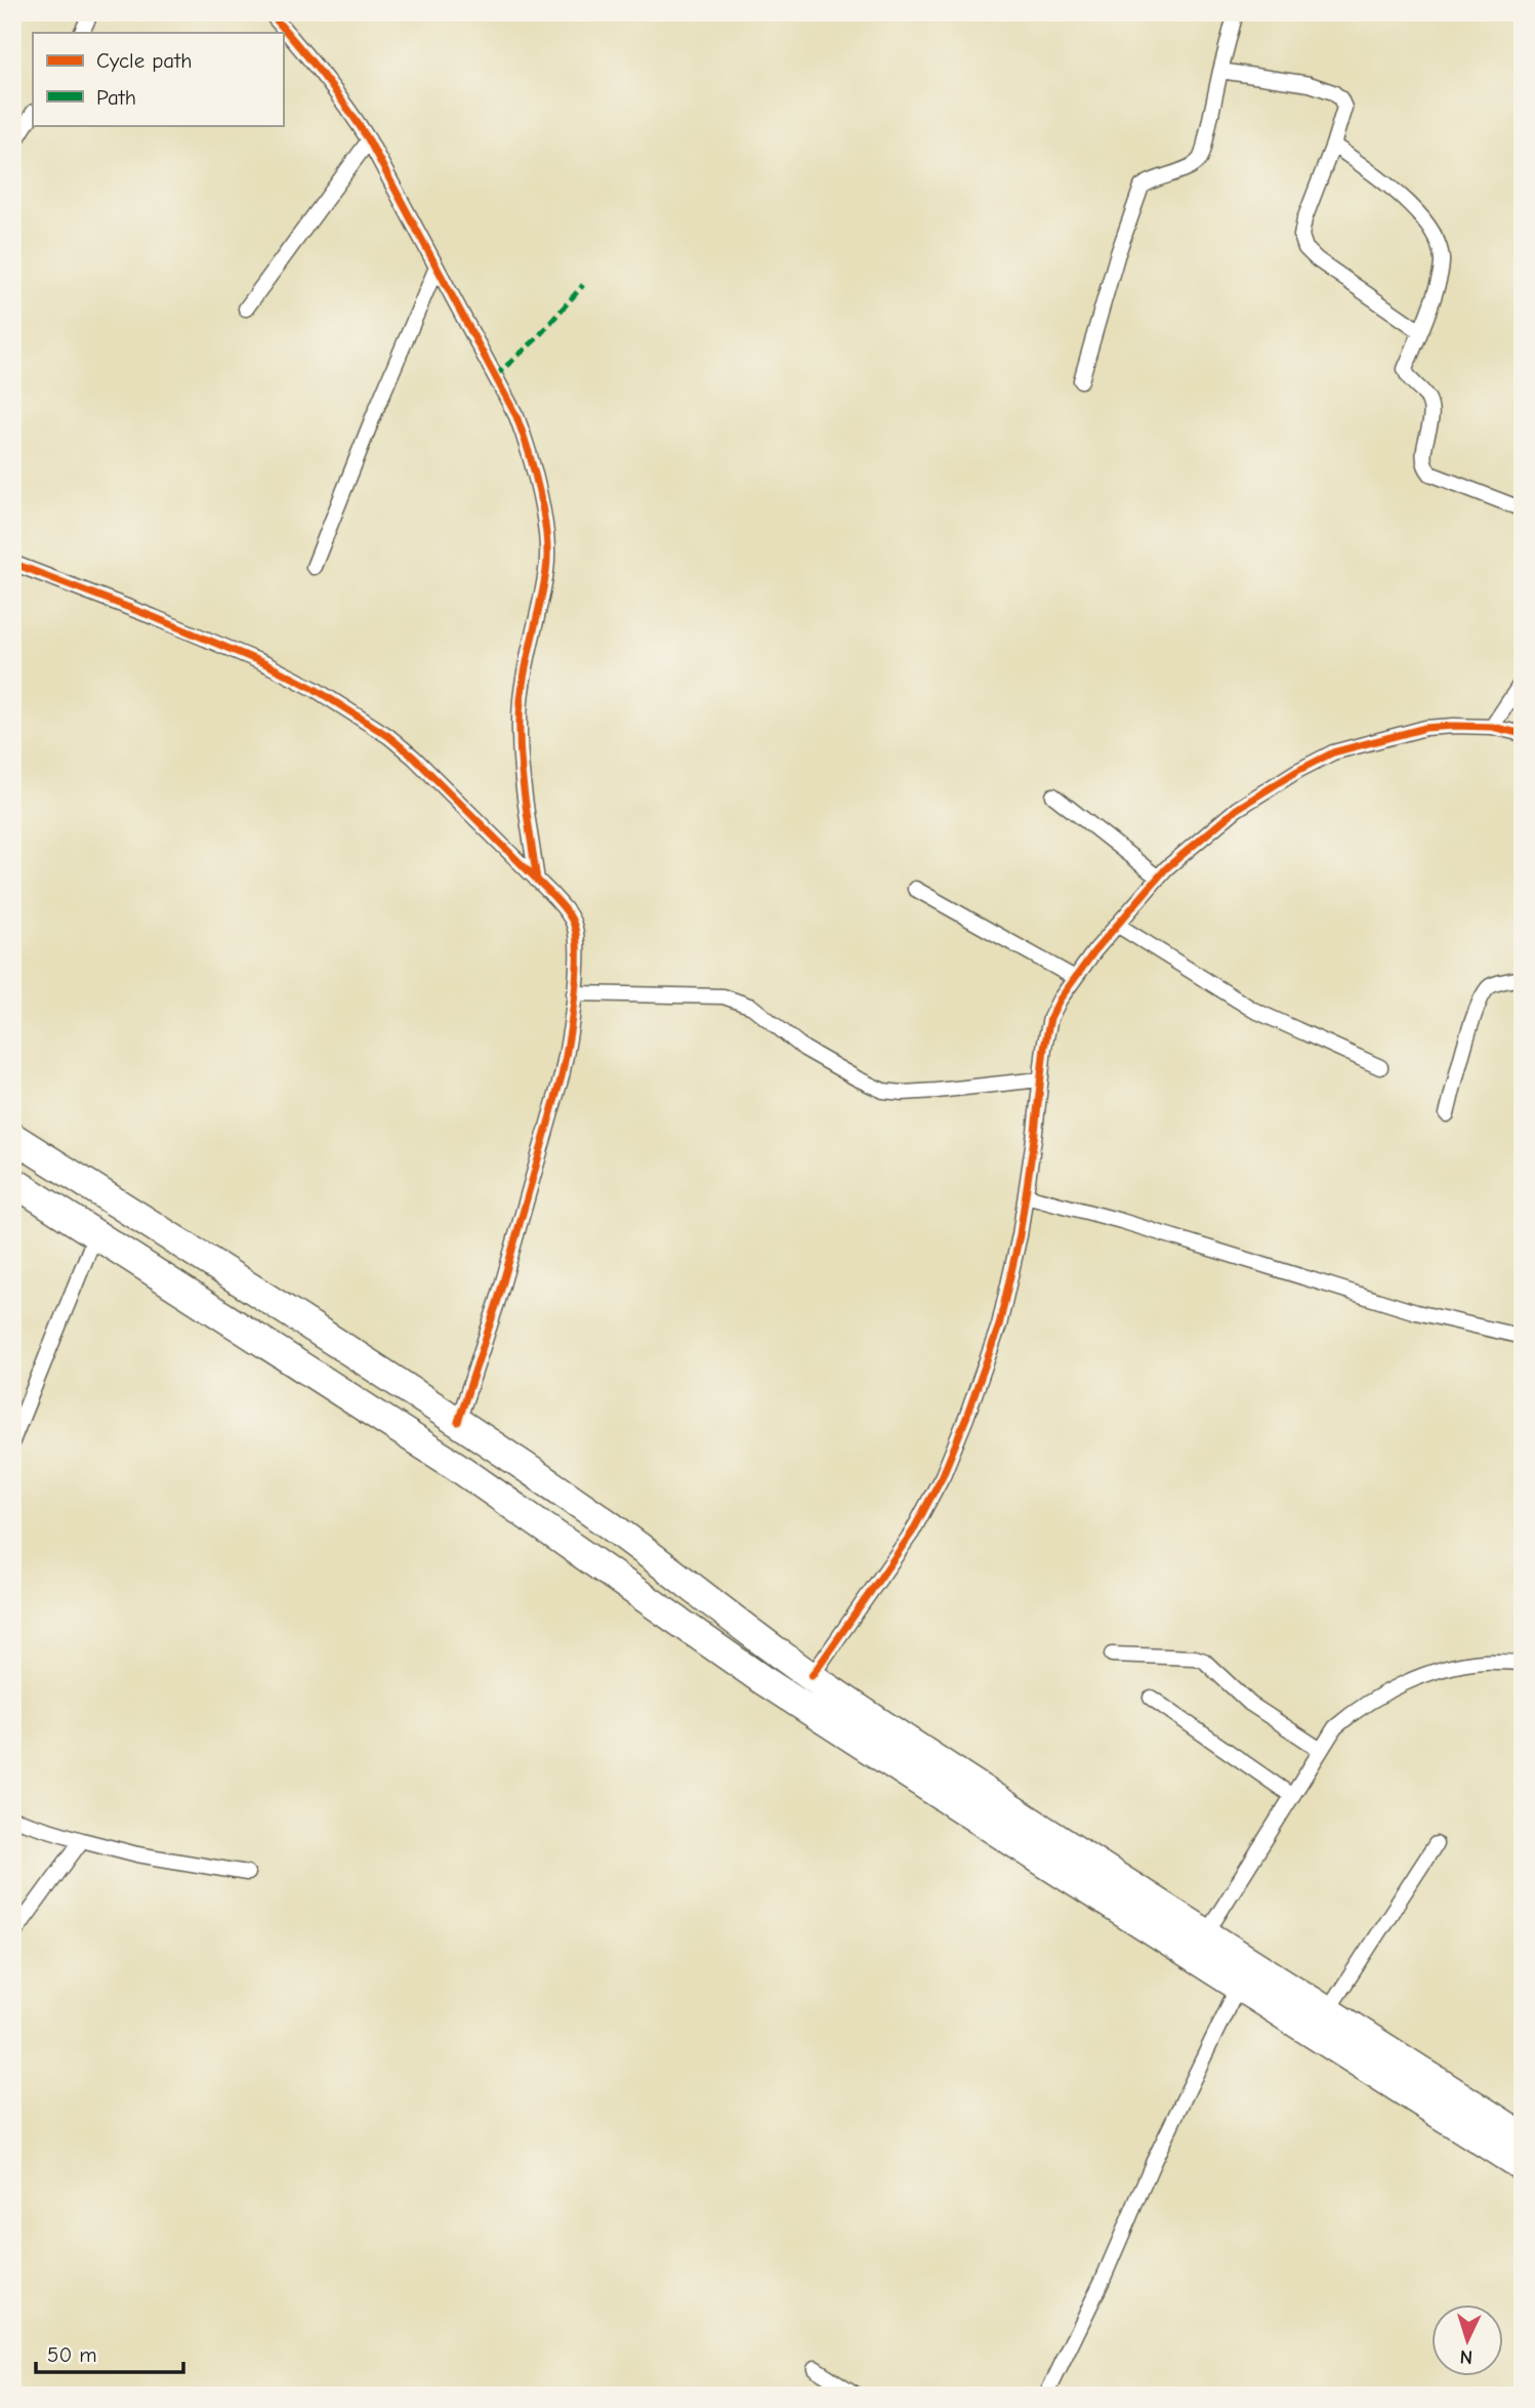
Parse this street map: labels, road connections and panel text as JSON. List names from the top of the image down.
{
  "legend": ["Cycle path", "Path"],
  "scale_bar": "50 m",
  "north": "bottom"
}
